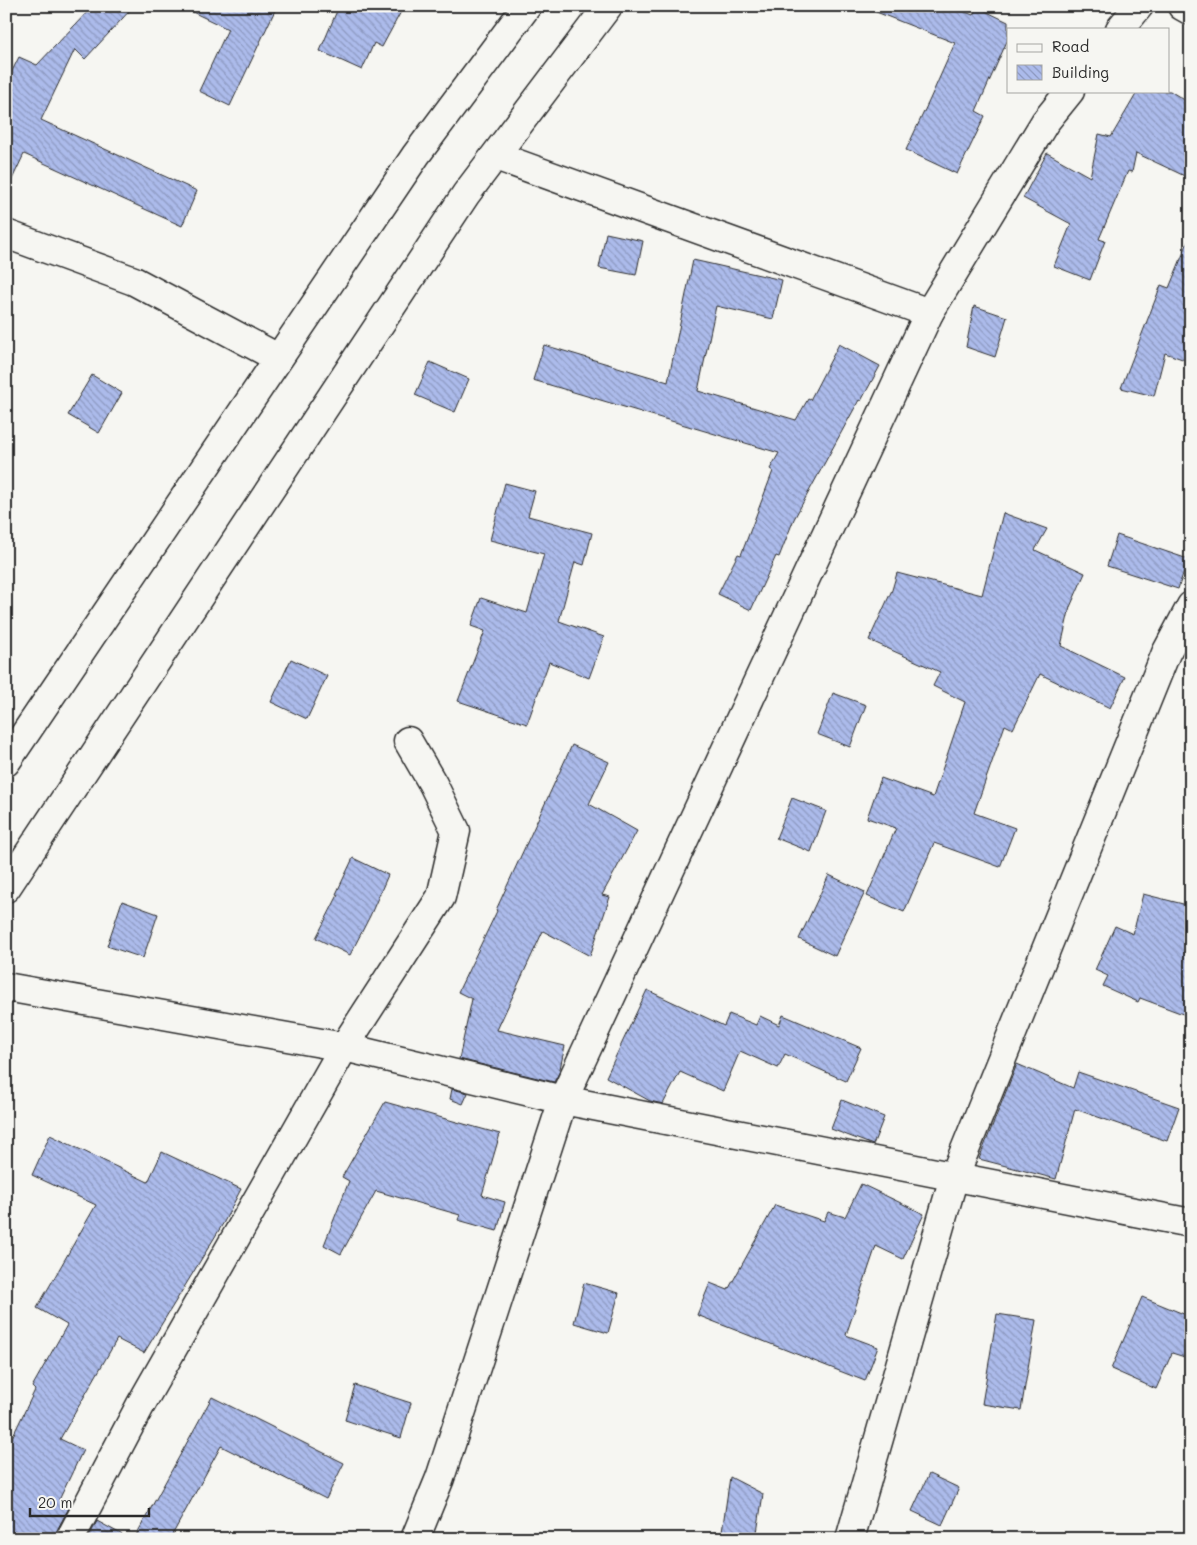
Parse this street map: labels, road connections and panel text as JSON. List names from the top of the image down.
{
  "legend": ["Road", "Building"],
  "scale_bar": "20 m"
}
